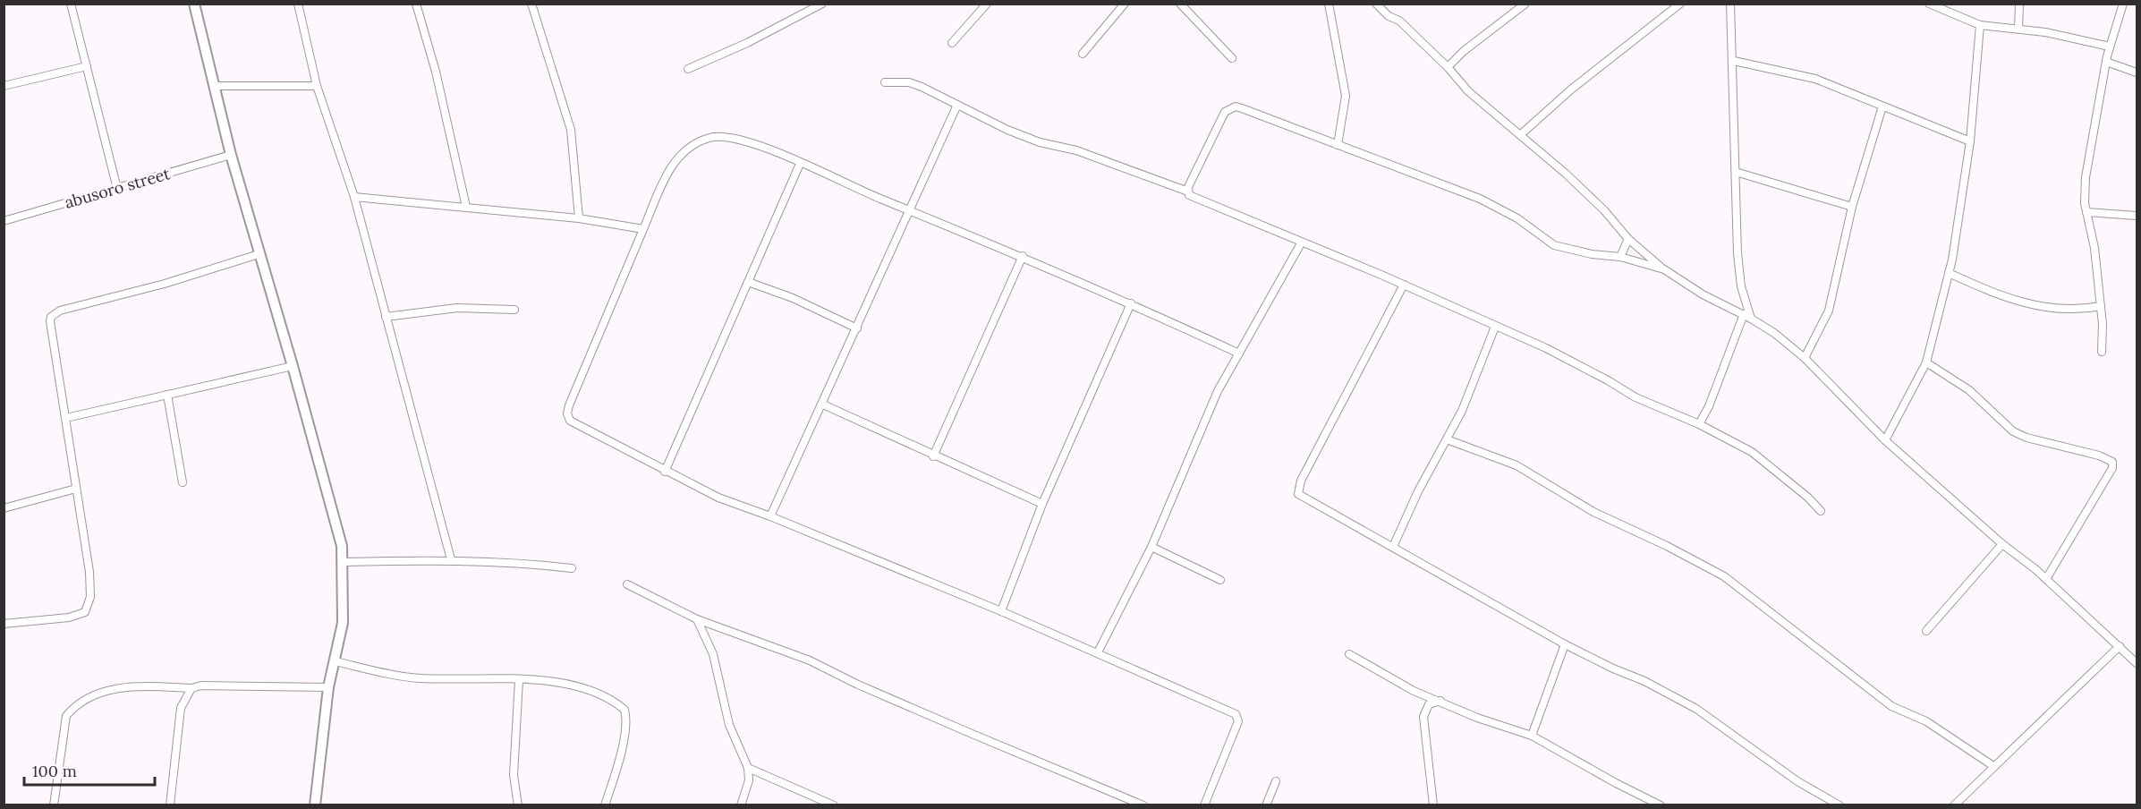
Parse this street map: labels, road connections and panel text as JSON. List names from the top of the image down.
{
  "streets": {
    "street": ["abusoro street"]
  },
  "scale_bar": "100 m"
}
